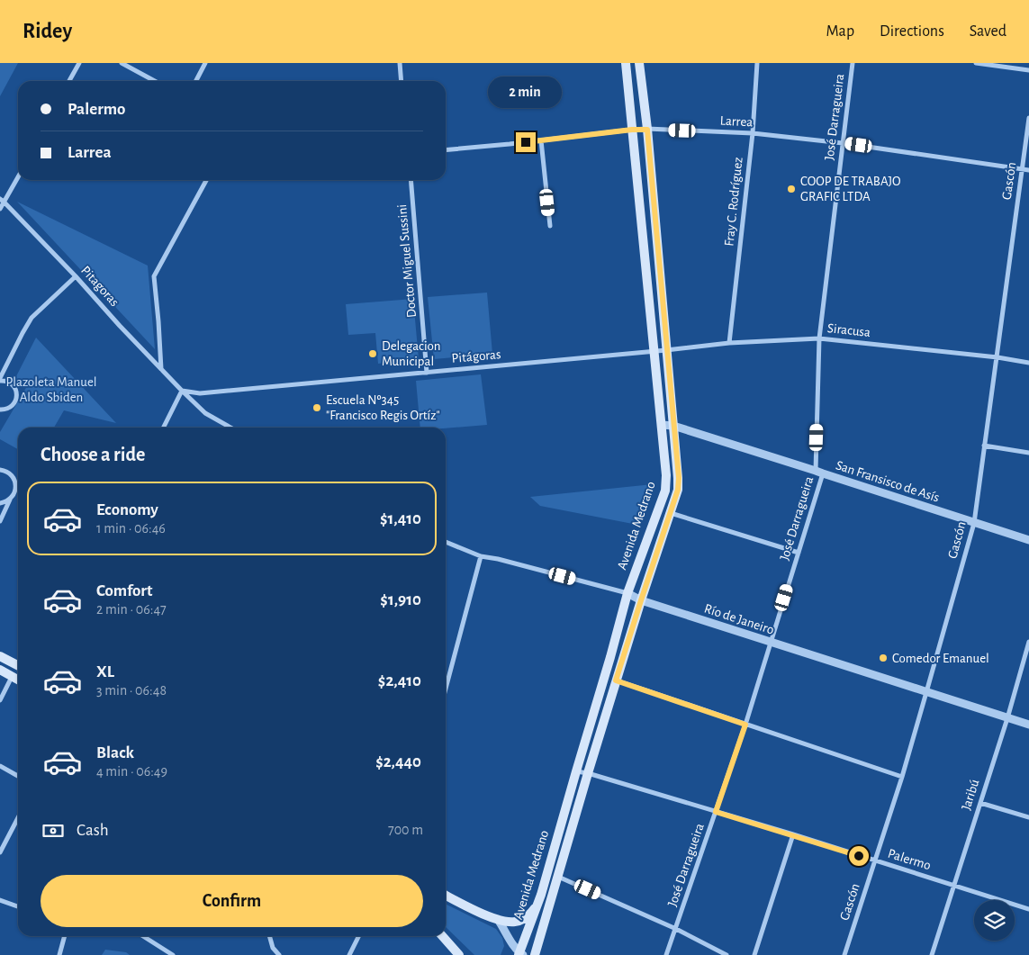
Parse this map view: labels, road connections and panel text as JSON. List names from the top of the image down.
{
  "streets": {
    "main road": ["Avenida Medrano"],
    "street": [
      "José Darragueira",
      "Larrea",
      "Gascón",
      "Fray C. Rodríguez",
      "Doctor Miguel Sussini",
      "Pitagoras",
      "Siracusa",
      "Pitágoras",
      "San Fransisco de Asís",
      "Río de Janeiro",
      "Jaribú",
      "Palermo"
    ]
  },
  "crossings": [
    ["José Darragueira", "Larrea"],
    ["José Darragueira", "Siracusa"],
    ["José Darragueira", "San Fransisco de Asís"],
    ["José Darragueira", "Río de Janeiro"],
    ["José Darragueira", "Palermo"],
    ["Larrea", "Gascón"],
    ["Larrea", "Fray C. Rodríguez"],
    ["Larrea", "Avenida Medrano"],
    ["Gascón", "Siracusa"],
    ["Gascón", "San Fransisco de Asís"],
    ["Gascón", "Río de Janeiro"],
    ["Gascón", "Palermo"],
    ["Fray C. Rodríguez", "Siracusa"],
    ["Doctor Miguel Sussini", "Pitágoras"],
    ["Pitagoras", "Pitágoras"],
    ["Siracusa", "Pitágoras"],
    ["Siracusa", "Avenida Medrano"],
    ["Pitágoras", "Avenida Medrano"],
    ["San Fransisco de Asís", "Avenida Medrano"],
    ["Avenida Medrano", "Río de Janeiro"],
    ["Avenida Medrano", "Palermo"],
    ["Río de Janeiro", "Jaribú"],
    ["Jaribú", "Palermo"]
  ],
  "parks": ["Plazoleta Manuel Aldo Sbiden"],
  "places": [
    "COOP DE TRABAJO GRAFIC LTDA",
    "Delegacion Municipal",
    "Escuela Nº345 \"Francisco Regis Ortíz\"",
    "Comedor Emanuel"
  ],
  "page": {
    "header": "Ridey",
    "nav": ["Map", "Directions", "Saved"],
    "bubble": "2 min",
    "banner": ["Palermo", "Larrea"],
    "heading": "Choose a ride",
    "list": [
      {
        "name": "Economy",
        "note": "1 min · 06:46",
        "value": "$1,410"
      },
      {
        "name": "Comfort",
        "note": "2 min · 06:47",
        "value": "$1,910"
      },
      {
        "name": "XL",
        "note": "3 min · 06:48",
        "value": "$2,410"
      },
      {
        "name": "Black",
        "note": "4 min · 06:49",
        "value": "$2,440"
      }
    ],
    "pay": ["Cash", "700 m"],
    "buttons": "Confirm"
  }
}
